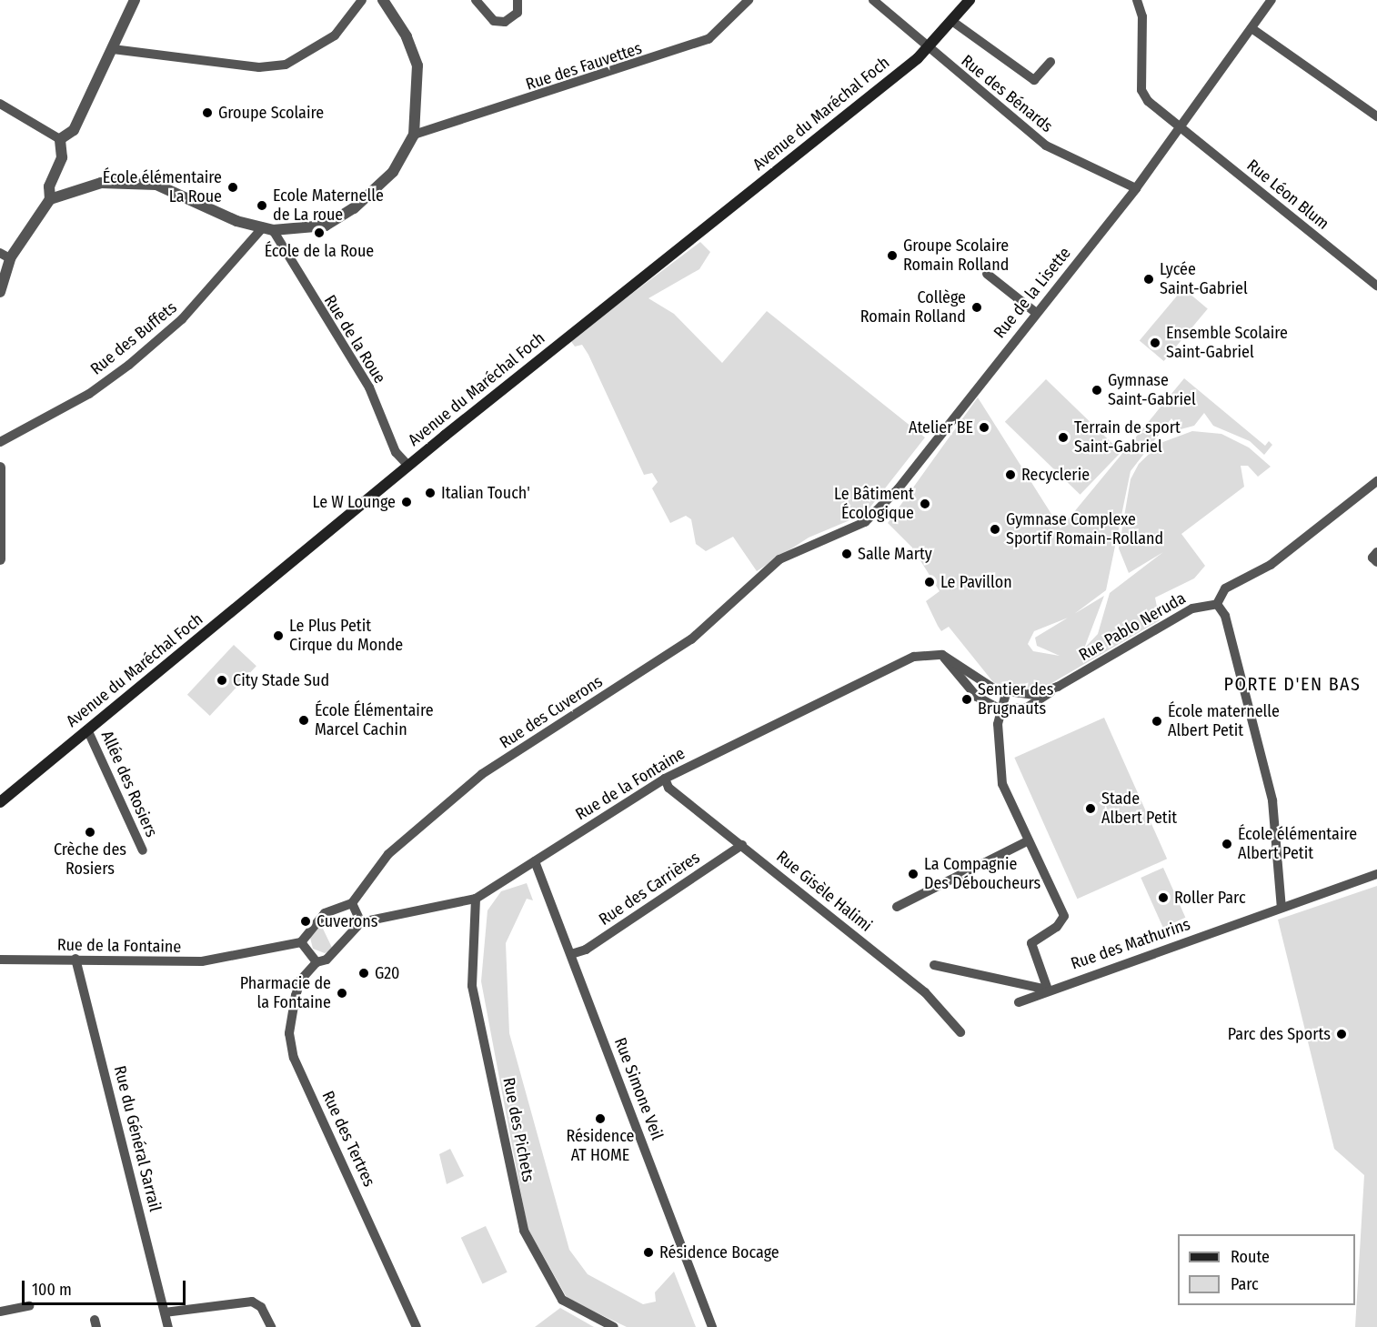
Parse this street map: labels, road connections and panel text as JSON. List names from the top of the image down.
{
  "streets": {
    "main road": ["Avenue du Maréchal Foch"],
    "street": [
      "Rue des Fauvettes",
      "Rue des Bénards",
      "Rue Léon Blum",
      "Rue de la Lisette",
      "Rue des Buffets",
      "Rue de la Roue",
      "Rue Pablo Neruda",
      "Rue des Cuverons",
      "Allée des Rosiers",
      "Rue de la Fontaine",
      "Rue des Carrières",
      "Rue Gisèle Halimi",
      "Rue des Mathurins",
      "Rue Simone Veil",
      "Rue des Pichets",
      "Rue du Général Sarrail",
      "Rue des Tertres"
    ]
  },
  "crossings": [
    ["Rue des Bénards", "Avenue du Maréchal Foch"],
    ["Rue des Bénards", "Rue de la Lisette"],
    ["Avenue du Maréchal Foch", "Rue de la Roue"],
    ["Avenue du Maréchal Foch", "Allée des Rosiers"],
    ["Rue Léon Blum", "Rue de la Lisette"],
    ["Rue de la Lisette", "Rue des Cuverons"],
    ["Rue des Buffets", "Rue de la Roue"],
    ["Rue Pablo Neruda", "Rue de la Fontaine"],
    ["Rue de la Fontaine", "Rue Gisèle Halimi"],
    ["Rue de la Fontaine", "Rue Simone Veil"],
    ["Rue de la Fontaine", "Rue des Pichets"],
    ["Rue de la Fontaine", "Rue du Général Sarrail"],
    ["Rue de la Fontaine", "Rue des Tertres"],
    ["Rue des Carrières", "Rue Gisèle Halimi"],
    ["Rue des Carrières", "Rue Simone Veil"]
  ],
  "districts": ["PORTE D'EN BAS"],
  "places": [
    "Groupe Scolaire",
    "École élémentaire La Roue",
    "Ecole Maternelle de La roue",
    "École de la Roue",
    "Groupe Scolaire Romain Rolland",
    "Lycée Saint-Gabriel",
    "Collège Romain Rolland",
    "Ensemble Scolaire Saint-Gabriel",
    "Gymnase Saint-Gabriel",
    "Atelier BE",
    "Terrain de sport Saint-Gabriel",
    "Recyclerie",
    "Italian Touch'",
    "Le W Lounge",
    "Le Bâtiment Écologique",
    "Gymnase Complexe Sportif Romain-Rolland",
    "Salle Marty",
    "Le Pavillon",
    "Le Plus Petit Cirque du Monde",
    "City Stade Sud",
    "Sentier des Brugnauts",
    "École Élémentaire Marcel Cachin",
    "École maternelle Albert Petit",
    "Stade Albert Petit",
    "Crèche des Rosiers",
    "École élémentaire Albert Petit",
    "La Compagnie Des Déboucheurs",
    "Roller Parc",
    "Cuverons",
    "G20",
    "Pharmacie de la Fontaine",
    "Parc des Sports",
    "Résidence AT HOME",
    "Résidence Bocage"
  ],
  "legend": ["Route", "Parc"],
  "scale_bar": "100 m"
}
